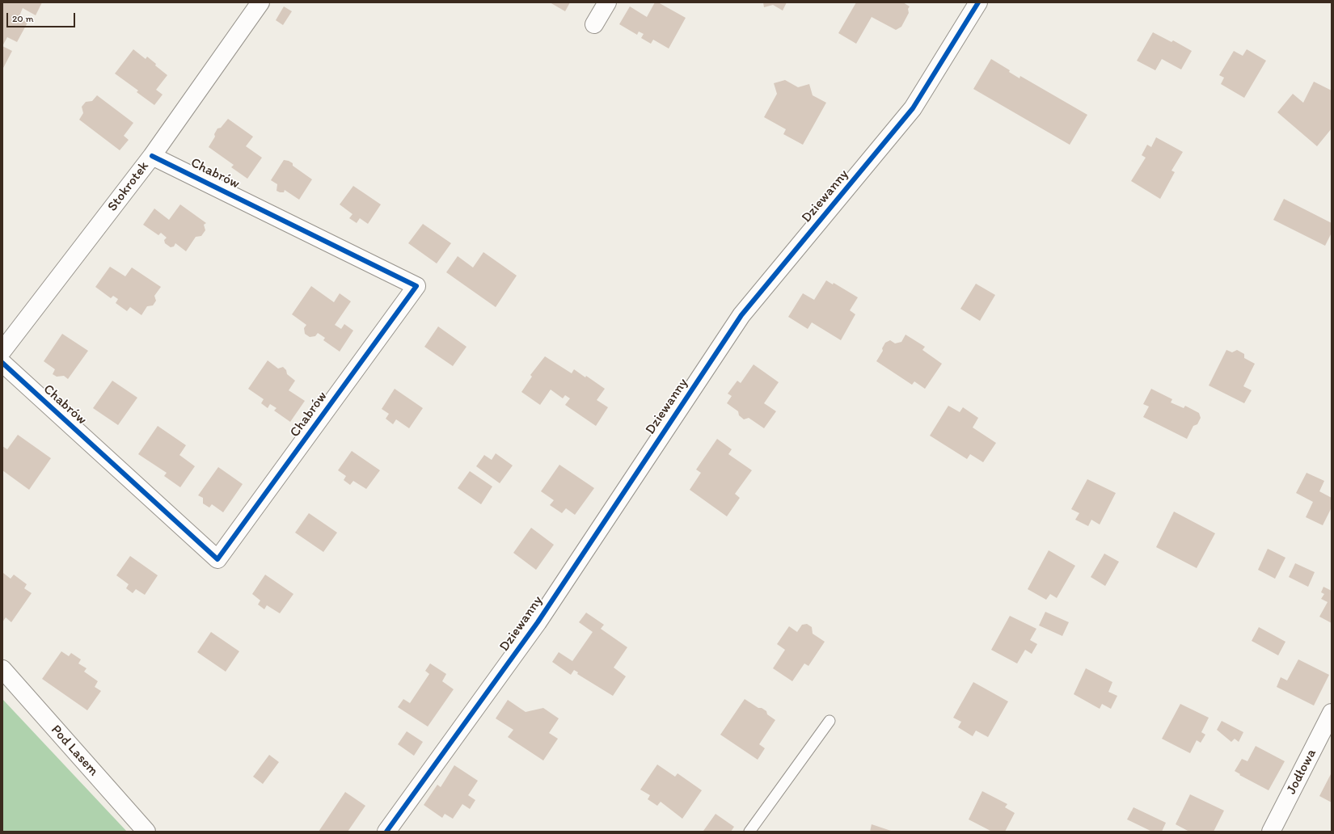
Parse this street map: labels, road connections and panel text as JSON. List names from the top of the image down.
{
  "streets": {
    "street": [
      "Chabrów",
      "Stokrotek",
      "Dziewanny",
      "Pod Lasem",
      "Jodłowa"
    ]
  },
  "crossings": [
    ["Chabrów", "Stokrotek"]
  ],
  "scale_bar": "20 m"
}
